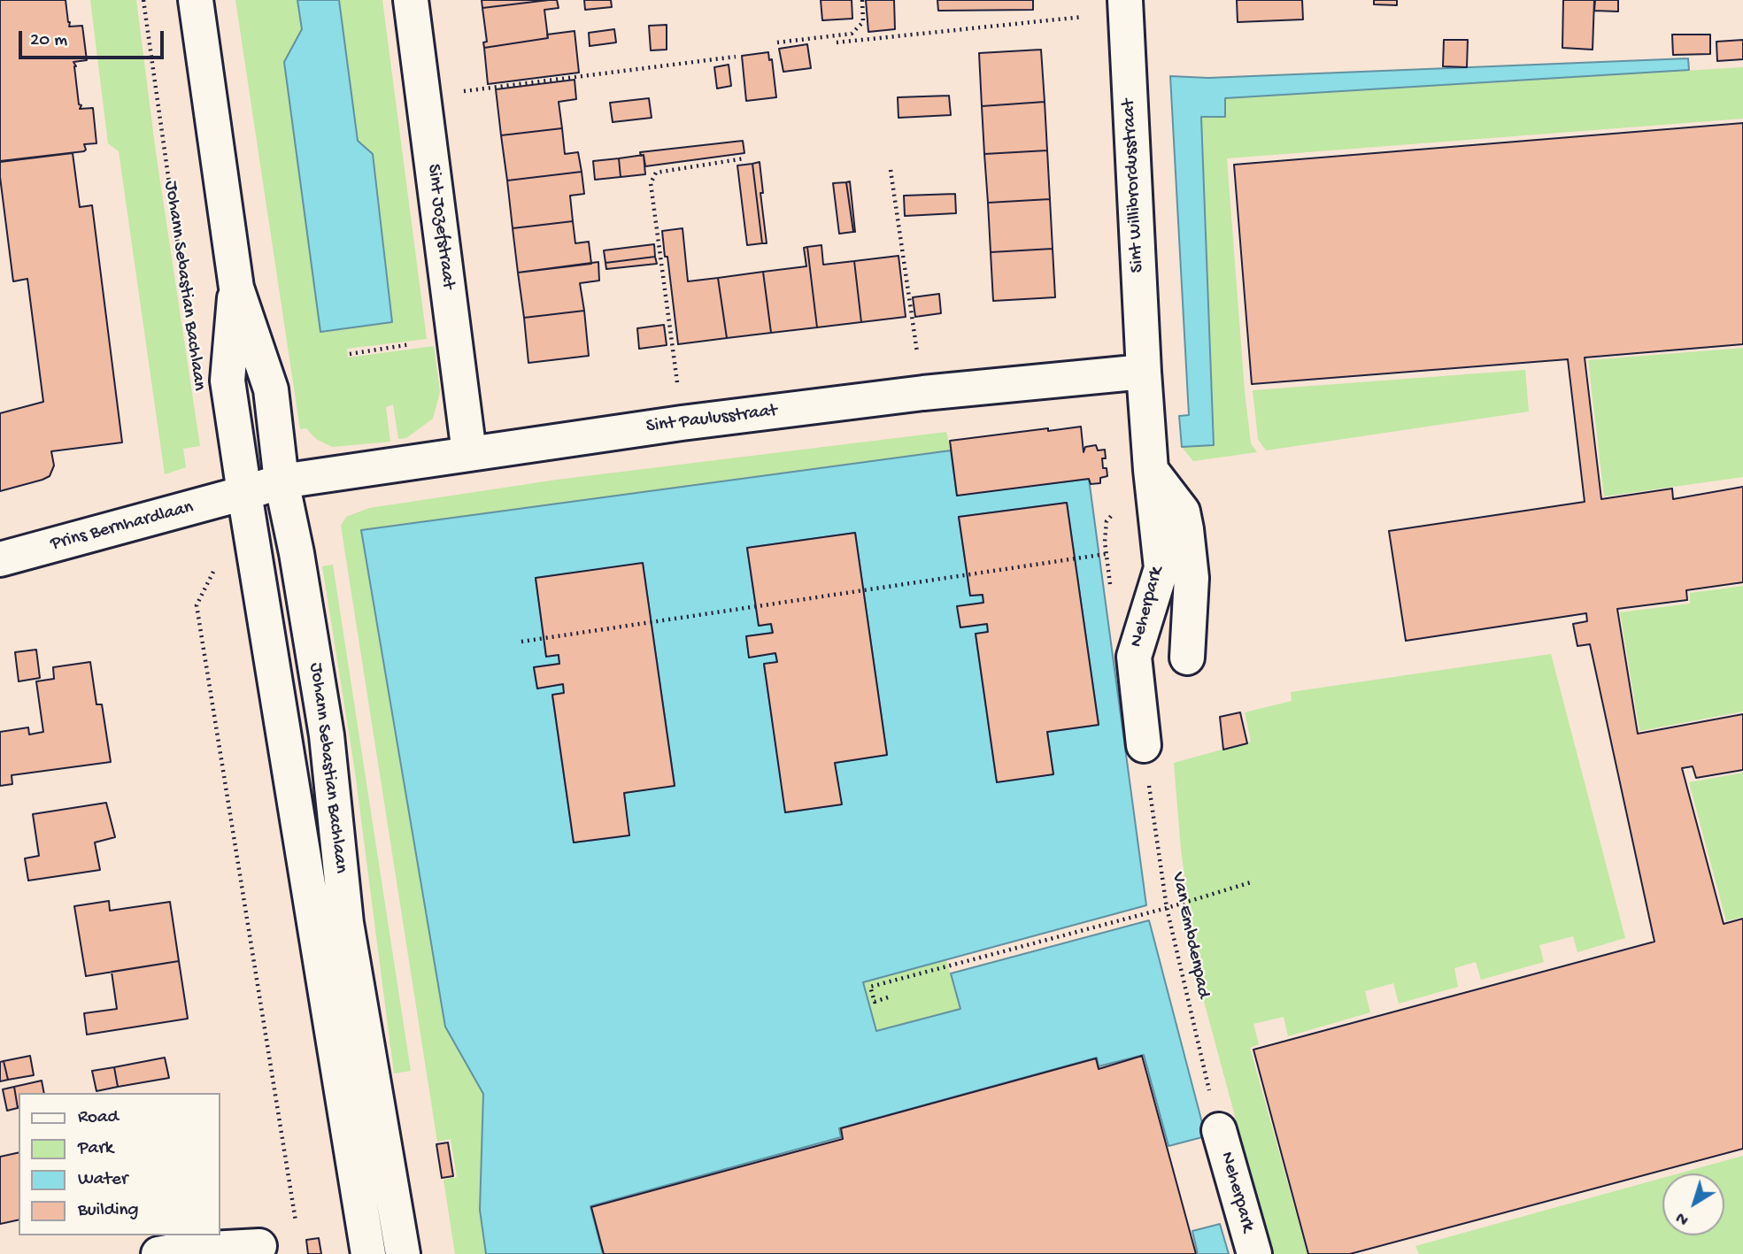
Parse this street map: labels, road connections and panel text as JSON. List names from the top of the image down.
{
  "streets": {
    "street": [
      "Sint Willibrordusstraat",
      "Sint Jozefstraat",
      "Johann Sebastian Bachlaan",
      "Sint Paulusstraat",
      "Prins Bernhardlaan",
      "Neherpark"
    ],
    "path": ["Van Embdenpad"]
  },
  "crossings": [
    ["Sint Willibrordusstraat", "Sint Paulusstraat"],
    ["Sint Willibrordusstraat", "Neherpark"],
    ["Sint Jozefstraat", "Sint Paulusstraat"],
    ["Johann Sebastian Bachlaan", "Sint Paulusstraat"],
    ["Johann Sebastian Bachlaan", "Prins Bernhardlaan"],
    ["Sint Paulusstraat", "Prins Bernhardlaan"],
    ["Sint Paulusstraat", "Neherpark"],
    ["Neherpark", "Van Embdenpad"]
  ],
  "legend": [
    "Road",
    "Park",
    "Water",
    "Building"
  ],
  "scale_bar": "20 m",
  "north": "bottom left"
}
